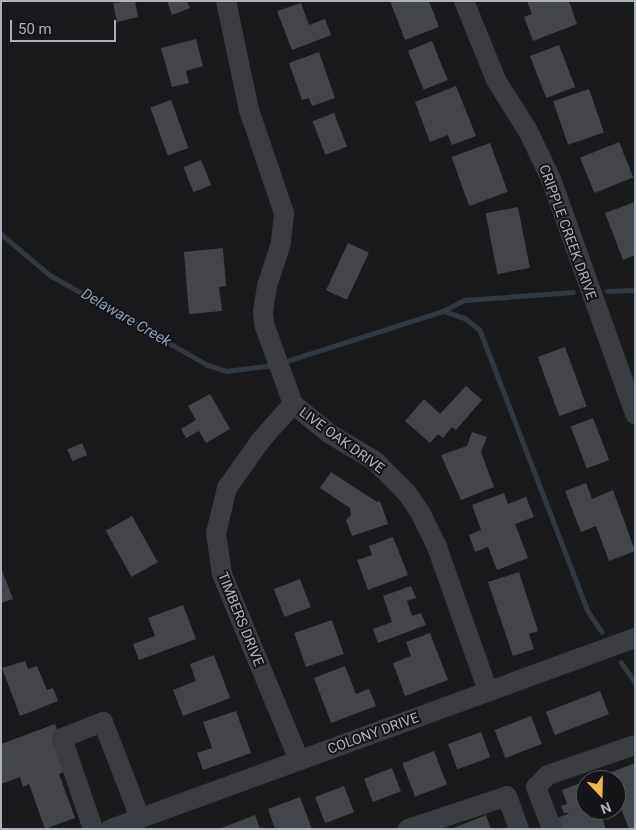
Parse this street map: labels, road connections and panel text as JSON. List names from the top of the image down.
{
  "streets": {
    "street": [
      "CRIPPLE CREEK DRIVE",
      "LIVE OAK DRIVE",
      "TIMBERS DRIVE",
      "COLONY DRIVE"
    ]
  },
  "crossings": [
    ["LIVE OAK DRIVE", "TIMBERS DRIVE"],
    ["LIVE OAK DRIVE", "COLONY DRIVE"],
    ["TIMBERS DRIVE", "COLONY DRIVE"]
  ],
  "water": ["Delaware Creek"],
  "scale_bar": "50 m",
  "north": "bottom"
}
